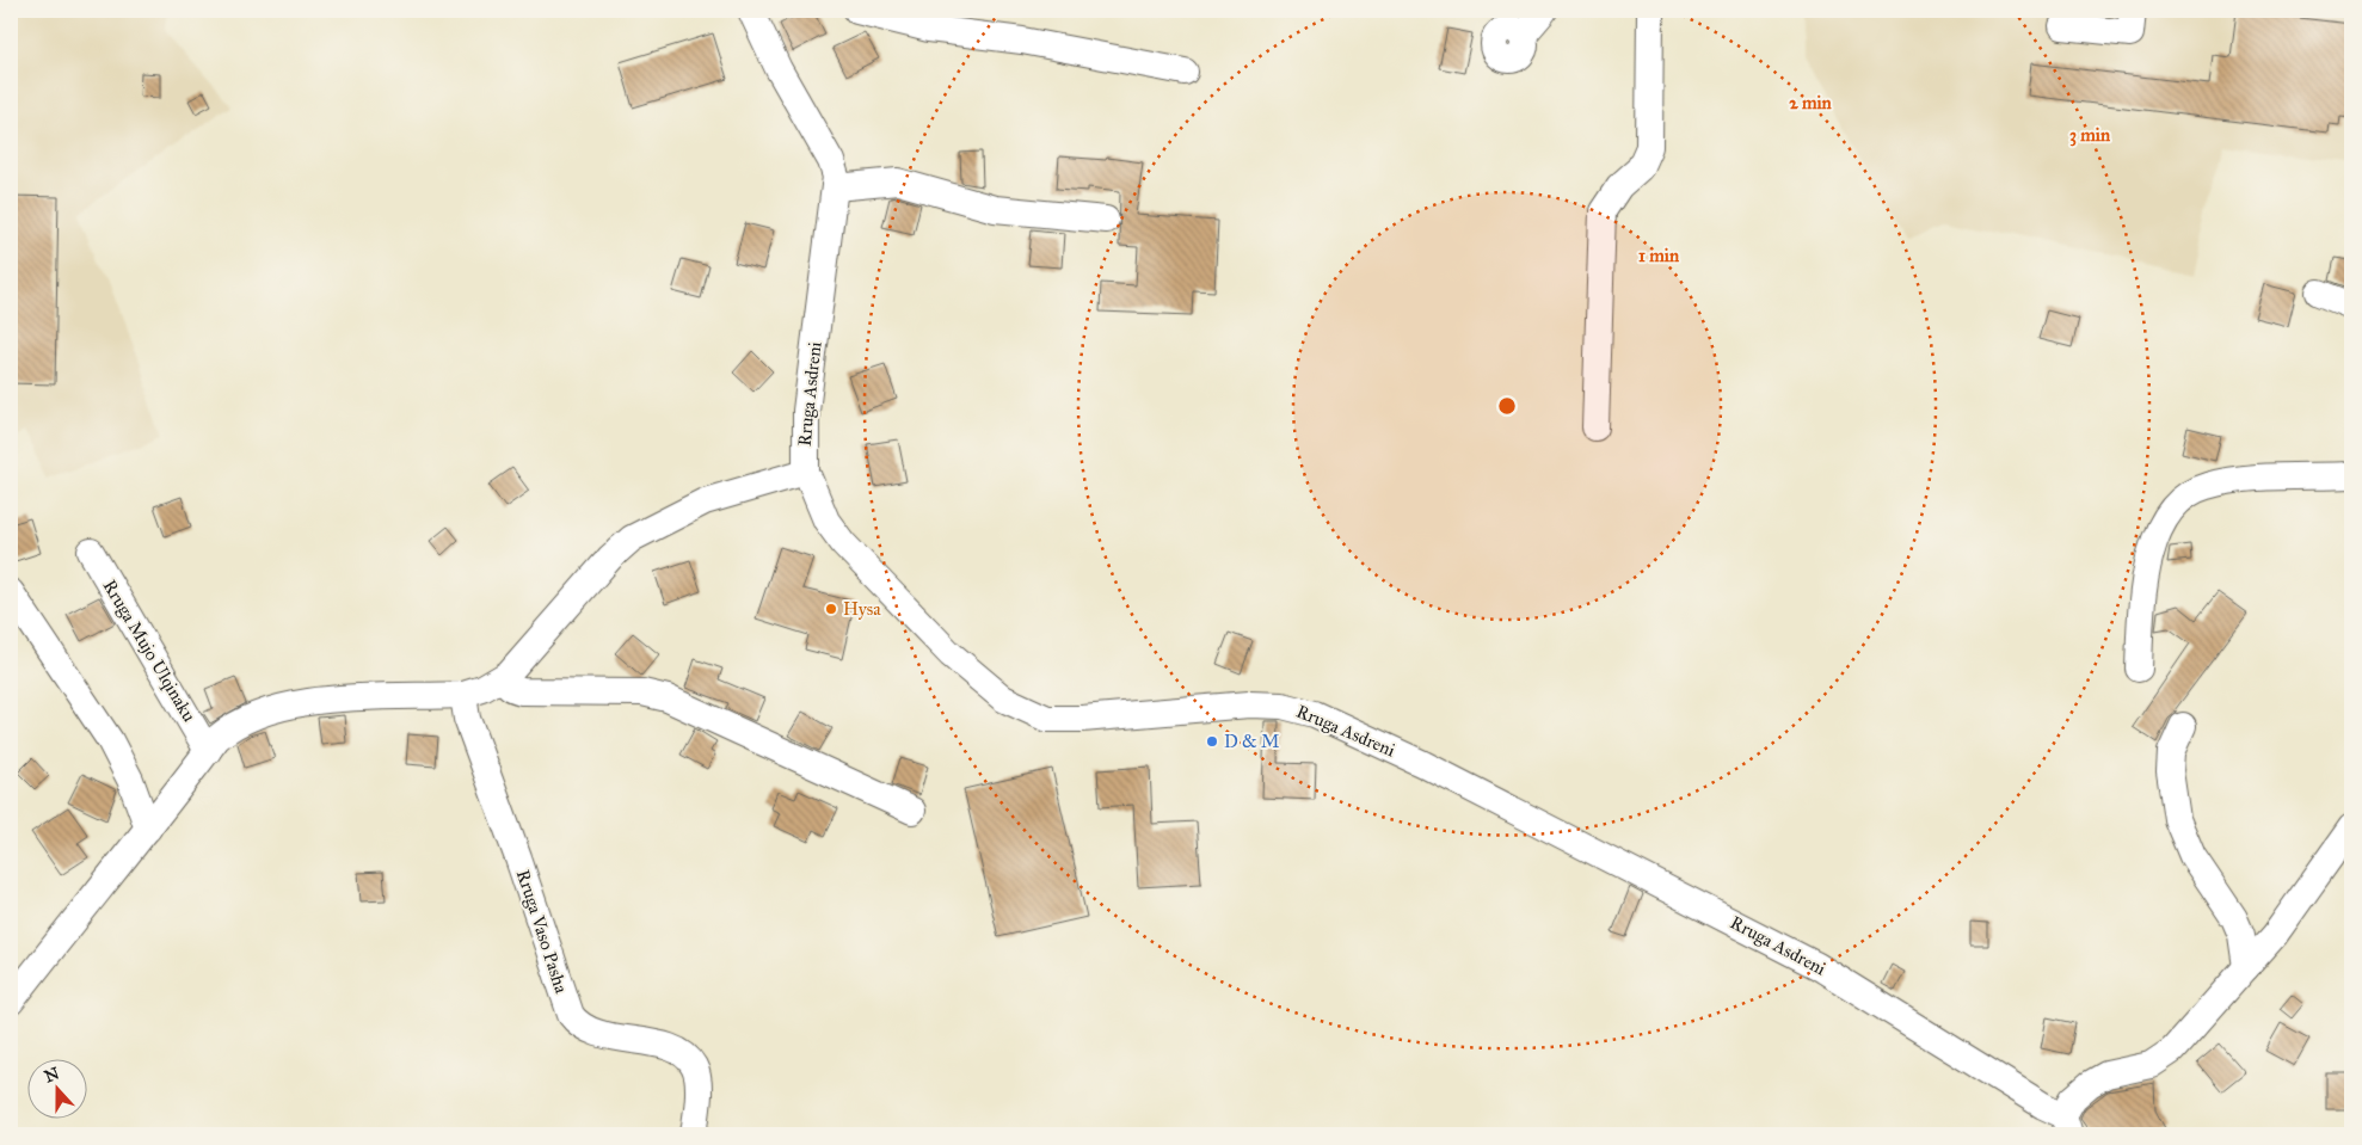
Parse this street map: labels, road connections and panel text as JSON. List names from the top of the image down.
{
  "streets": {
    "street": ["Rruga Asdreni", "Rruga Mujo Ulqinaku", "Rruga Vaso Pasha"]
  },
  "places": ["Hysa", "D & M"],
  "north": "top",
  "rings": ["2 min", "3 min", "1 min"]
}
